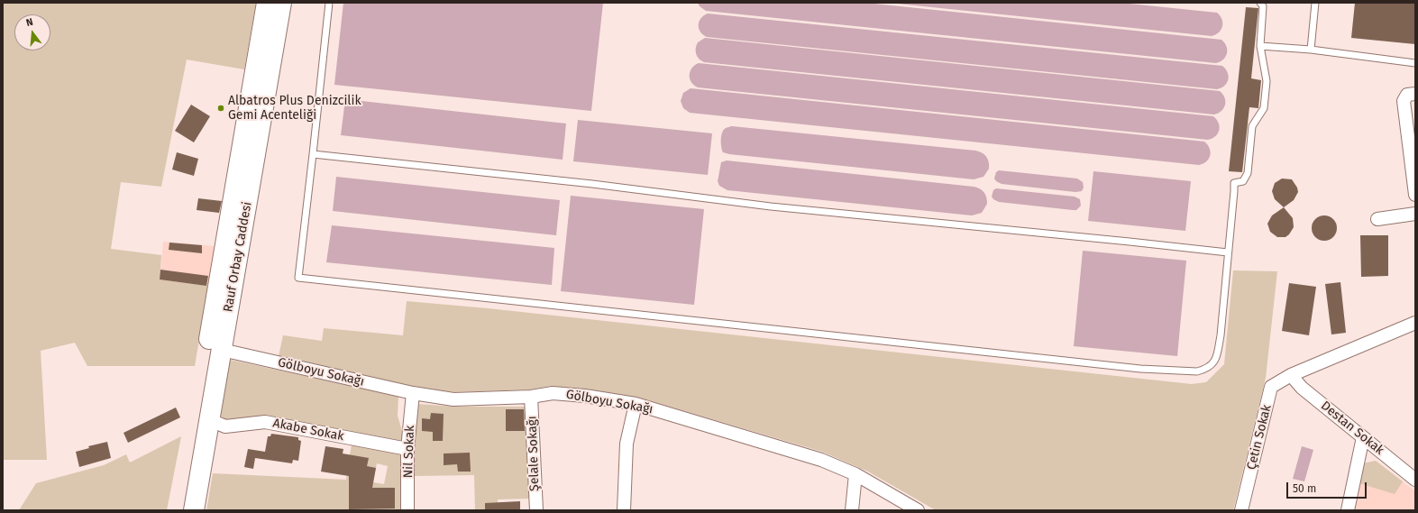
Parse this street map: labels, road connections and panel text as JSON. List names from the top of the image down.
{
  "streets": {
    "main road": ["Rauf Orbay Caddesi"],
    "street": [
      "Gölboyu Sokağı",
      "Destan Sokak",
      "Akabe Sokak",
      "Çetin Sokak",
      "Nil Sokak",
      "Şelale Sokağı"
    ]
  },
  "crossings": [
    ["Rauf Orbay Caddesi", "Gölboyu Sokağı"],
    ["Rauf Orbay Caddesi", "Akabe Sokak"],
    ["Gölboyu Sokağı", "Nil Sokak"],
    ["Gölboyu Sokağı", "Şelale Sokağı"],
    ["Destan Sokak", "Çetin Sokak"],
    ["Akabe Sokak", "Nil Sokak"]
  ],
  "places": ["Albatros Plus Denizcilik Gemi Acenteliği"],
  "scale_bar": "50 m",
  "north": "top"
}
